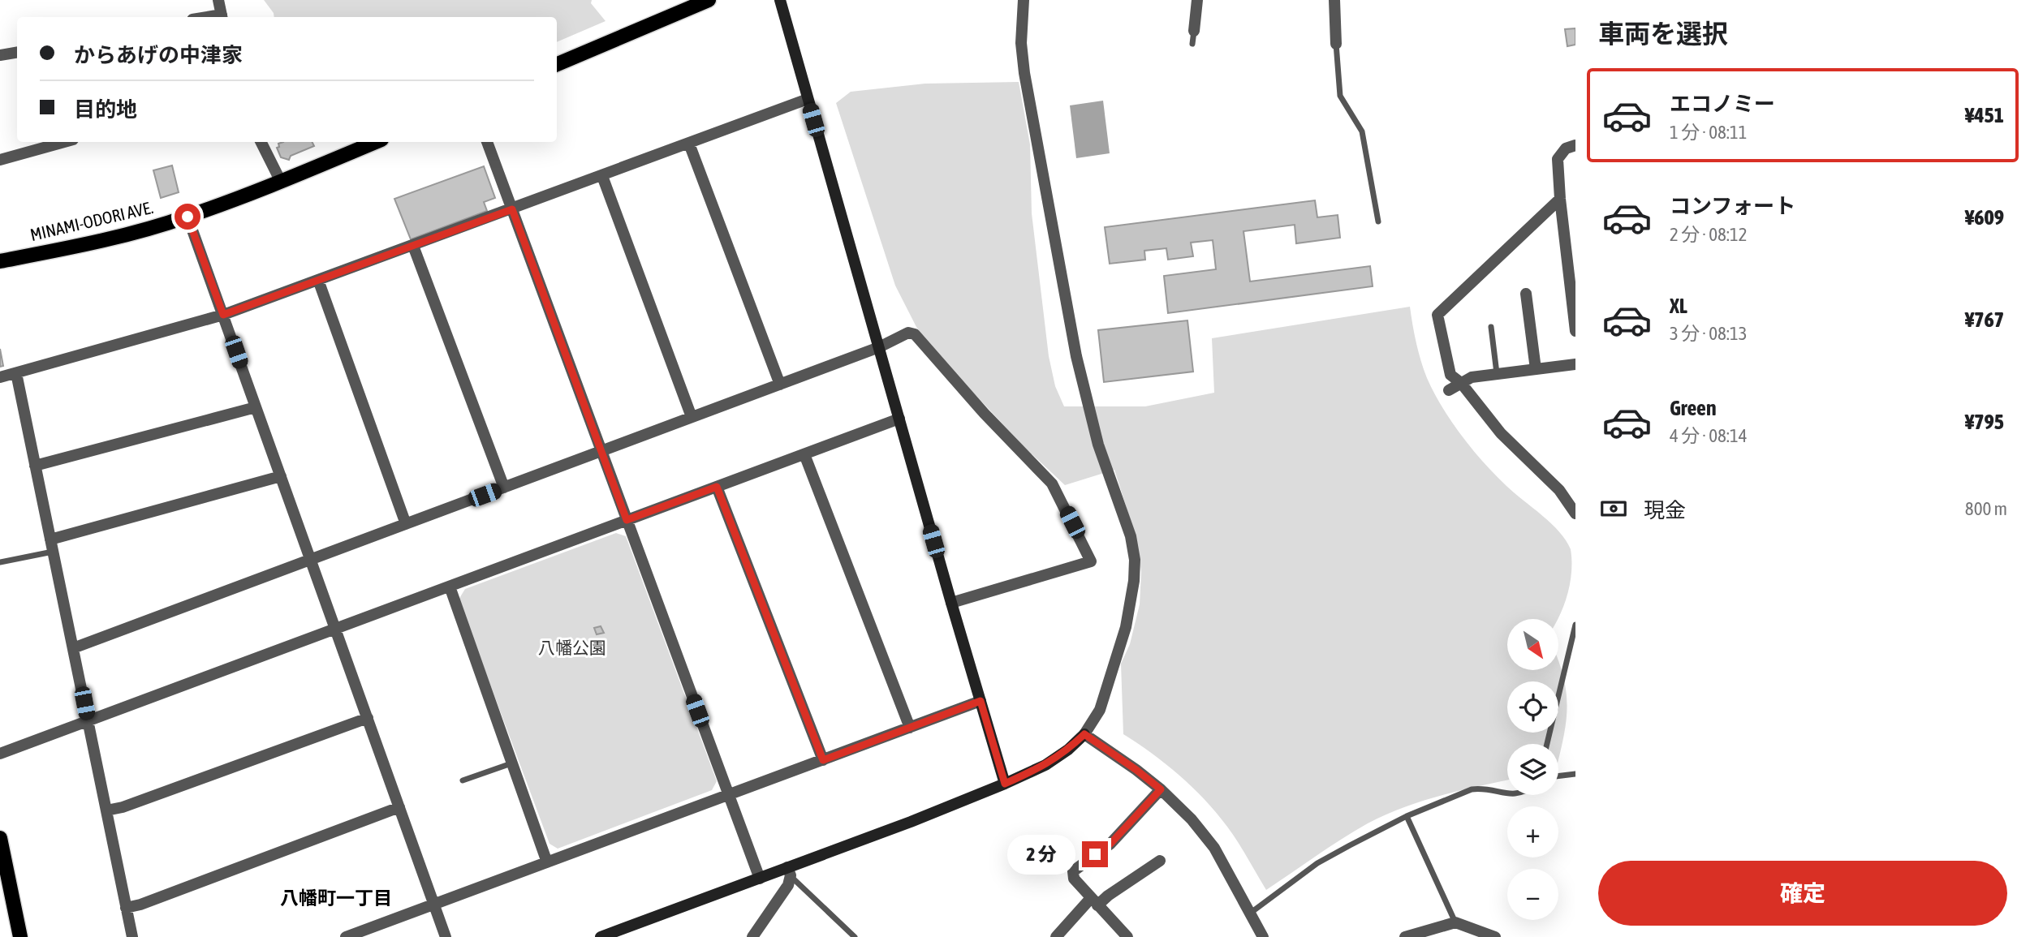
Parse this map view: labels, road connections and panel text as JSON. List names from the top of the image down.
{
  "streets": {
    "main road": ["MINAMI-ODORI AVE."]
  },
  "districts": ["八幡町一丁目"],
  "parks": ["八幡公園"],
  "north": "bottom right",
  "page": {
    "heading": "車両を選択",
    "banner": ["からあげの中津家", "目的地"],
    "list": [
      {
        "name": "エコノミー",
        "note": "1 分 · 08:11",
        "value": "¥451"
      },
      {
        "name": "コンフォート",
        "note": "2 分 · 08:12",
        "value": "¥609"
      },
      {
        "name": "XL",
        "note": "3 分 · 08:13",
        "value": "¥767"
      },
      {
        "name": "Green",
        "note": "4 分 · 08:14",
        "value": "¥795"
      }
    ],
    "pay": ["現金", "800 m"],
    "map_buttons": ["+", "−"],
    "bubble": "2 分",
    "buttons": "確定"
  }
}
